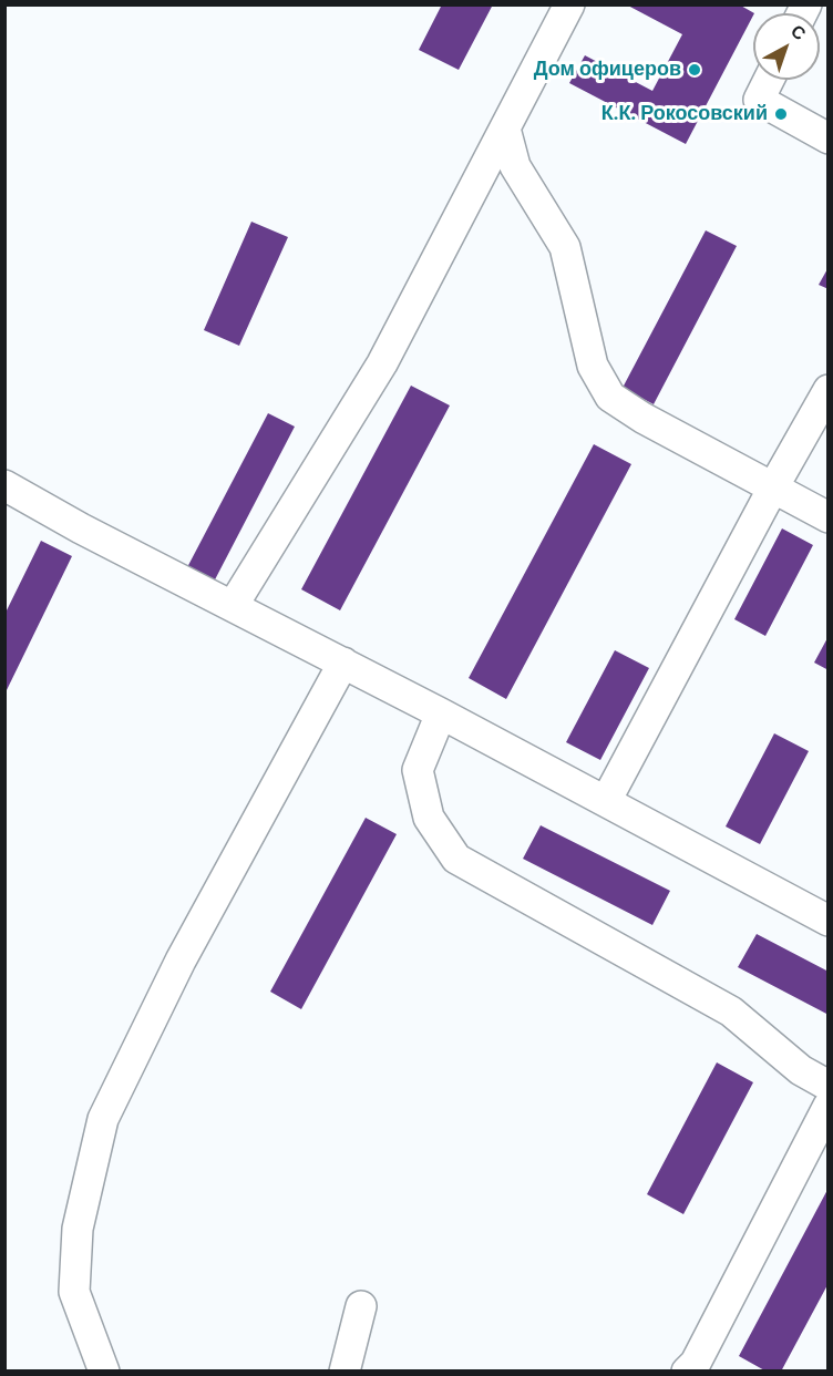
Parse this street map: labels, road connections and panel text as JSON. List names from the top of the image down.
{
  "places": ["Дом офицеров", "К.К. Рокосовский"],
  "north": "top right"
}
